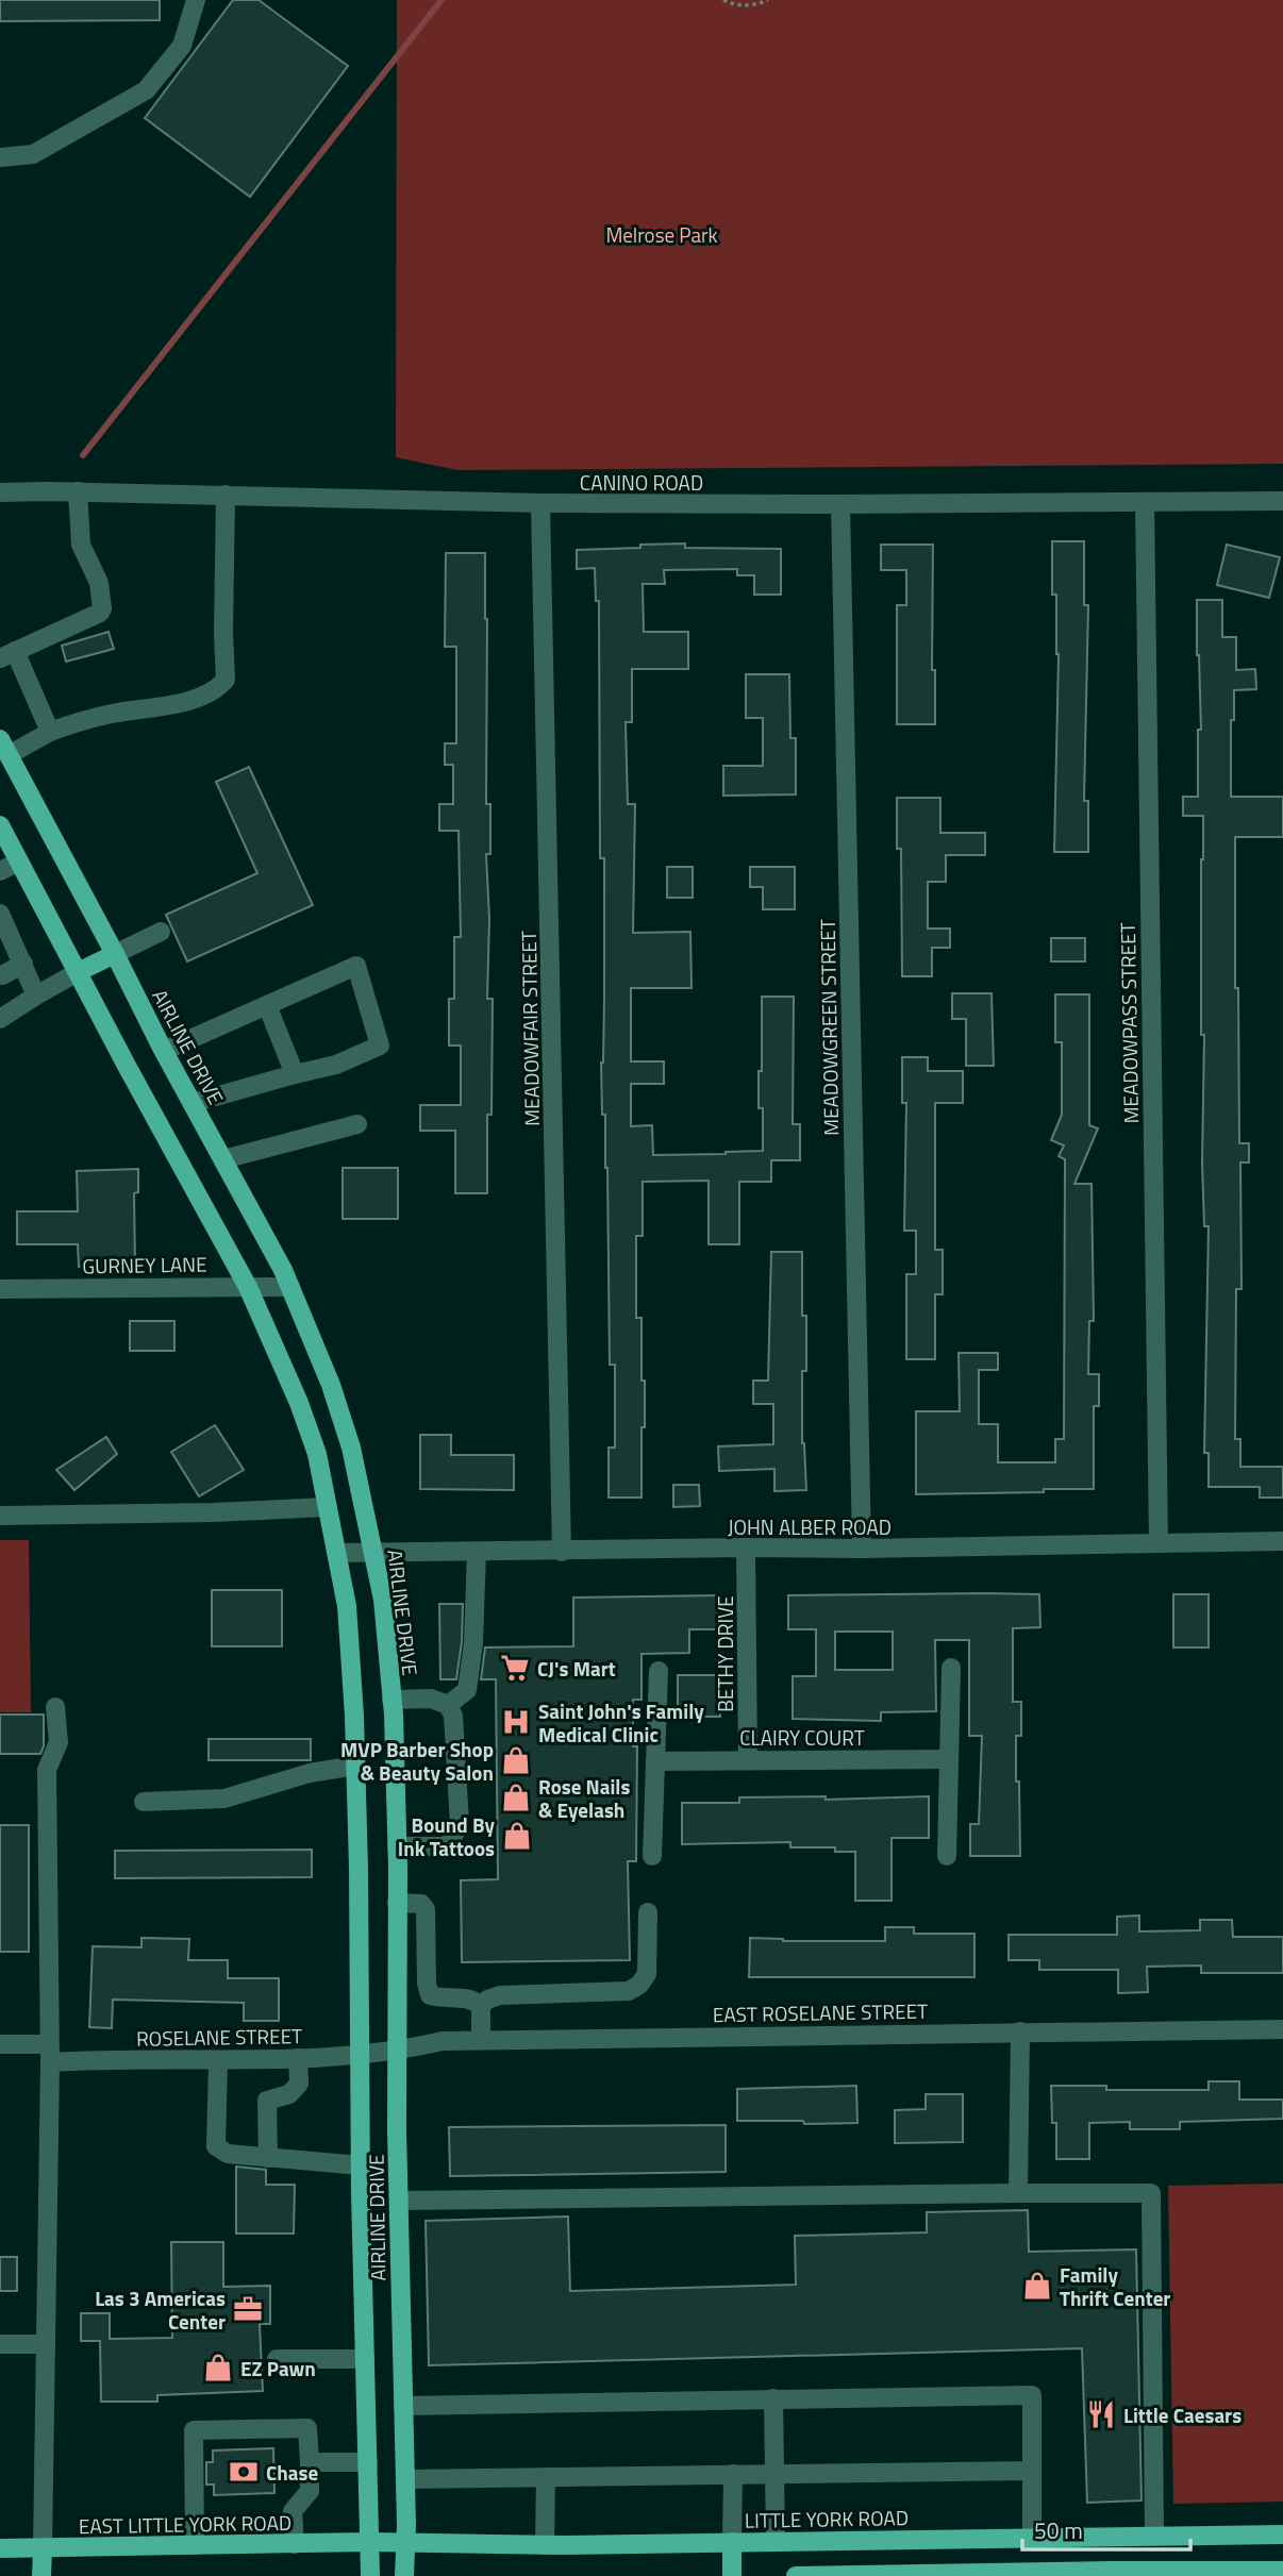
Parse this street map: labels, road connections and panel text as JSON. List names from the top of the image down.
{
  "streets": {
    "main road": ["AIRLINE DRIVE", "LITTLE YORK ROAD", "EAST LITTLE YORK ROAD"],
    "street": [
      "CANINO ROAD",
      "MEADOWPASS STREET",
      "MEADOWGREEN STREET",
      "MEADOWFAIR STREET",
      "GURNEY LANE",
      "JOHN ALBER ROAD",
      "BETHY DRIVE",
      "CLAIRY COURT",
      "EAST ROSELANE STREET",
      "ROSELANE STREET"
    ]
  },
  "crossings": [
    ["CANINO ROAD", "MEADOWPASS STREET"],
    ["CANINO ROAD", "MEADOWGREEN STREET"],
    ["CANINO ROAD", "MEADOWFAIR STREET"],
    ["MEADOWPASS STREET", "JOHN ALBER ROAD"],
    ["MEADOWGREEN STREET", "JOHN ALBER ROAD"],
    ["MEADOWFAIR STREET", "JOHN ALBER ROAD"],
    ["AIRLINE DRIVE", "GURNEY LANE"],
    ["AIRLINE DRIVE", "JOHN ALBER ROAD"],
    ["AIRLINE DRIVE", "EAST ROSELANE STREET"],
    ["AIRLINE DRIVE", "ROSELANE STREET"],
    ["AIRLINE DRIVE", "LITTLE YORK ROAD"],
    ["AIRLINE DRIVE", "EAST LITTLE YORK ROAD"],
    ["JOHN ALBER ROAD", "BETHY DRIVE"],
    ["BETHY DRIVE", "CLAIRY COURT"],
    ["EAST ROSELANE STREET", "ROSELANE STREET"],
    ["LITTLE YORK ROAD", "EAST LITTLE YORK ROAD"]
  ],
  "parks": ["Melrose Park"],
  "places": {
    "supermarket": ["CJ's Mart"],
    "hospital": ["Saint John's Family Medical Clinic"],
    "shop": [
      "MVP Barber Shop & Beauty Salon",
      "Rose Nails & Eyelash",
      "Bound By Ink Tattoos",
      "Family Thrift Center",
      "EZ Pawn"
    ],
    "office": ["Las 3 Americas Center"],
    "restaurant": ["Little Caesars"],
    "bank": ["Chase"]
  },
  "scale_bar": "50 m"
}
